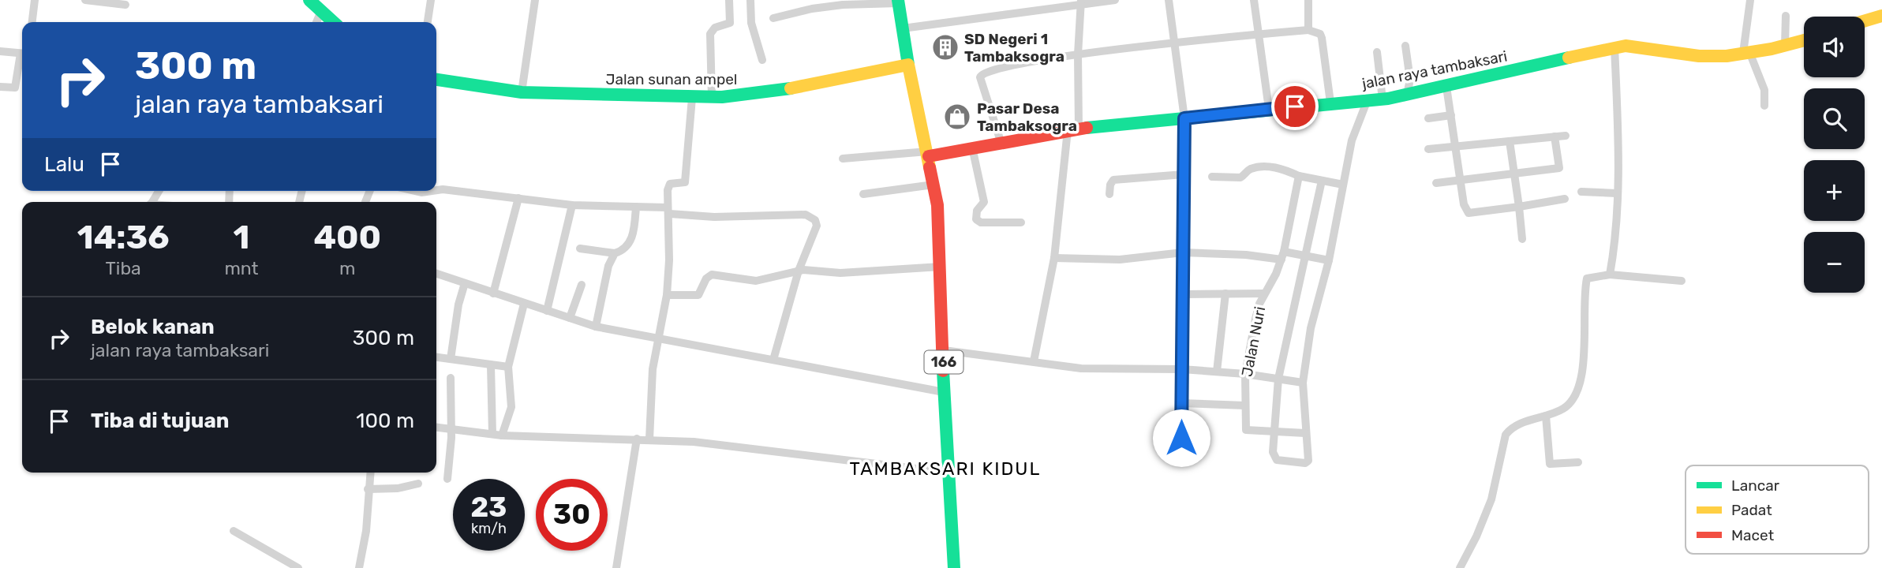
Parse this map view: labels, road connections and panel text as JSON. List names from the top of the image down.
{
  "streets": {
    "main road": ["jalan raya tambaksari", "Jalan sunan ampel", "166"],
    "street": ["Jalan Nuri"]
  },
  "crossings": [
    ["jalan raya tambaksari", "166"],
    ["Jalan sunan ampel", "166"]
  ],
  "districts": ["TAMBAKSARI KIDUL"],
  "places": {
    "building": ["SD Negeri 1 Tambaksogra"],
    "shop": ["Pasar Desa Tambaksogra"]
  },
  "legend": ["Lancar", "Padat", "Macet"],
  "page": {
    "map_buttons": ["+", "−"],
    "turn": ["300 m", "jalan raya tambaksari"],
    "then": "Lalu",
    "eta": [
      "14:36",
      "Tiba",
      "1",
      "mnt",
      "400",
      "m"
    ],
    "list": [
      {
        "name": "Belok kanan",
        "note": "jalan raya tambaksari",
        "value": "300 m"
      },
      {
        "name": "Tiba di tujuan",
        "value": "100 m"
      }
    ],
    "speed": "23 km/h",
    "limit": "30"
  }
}
